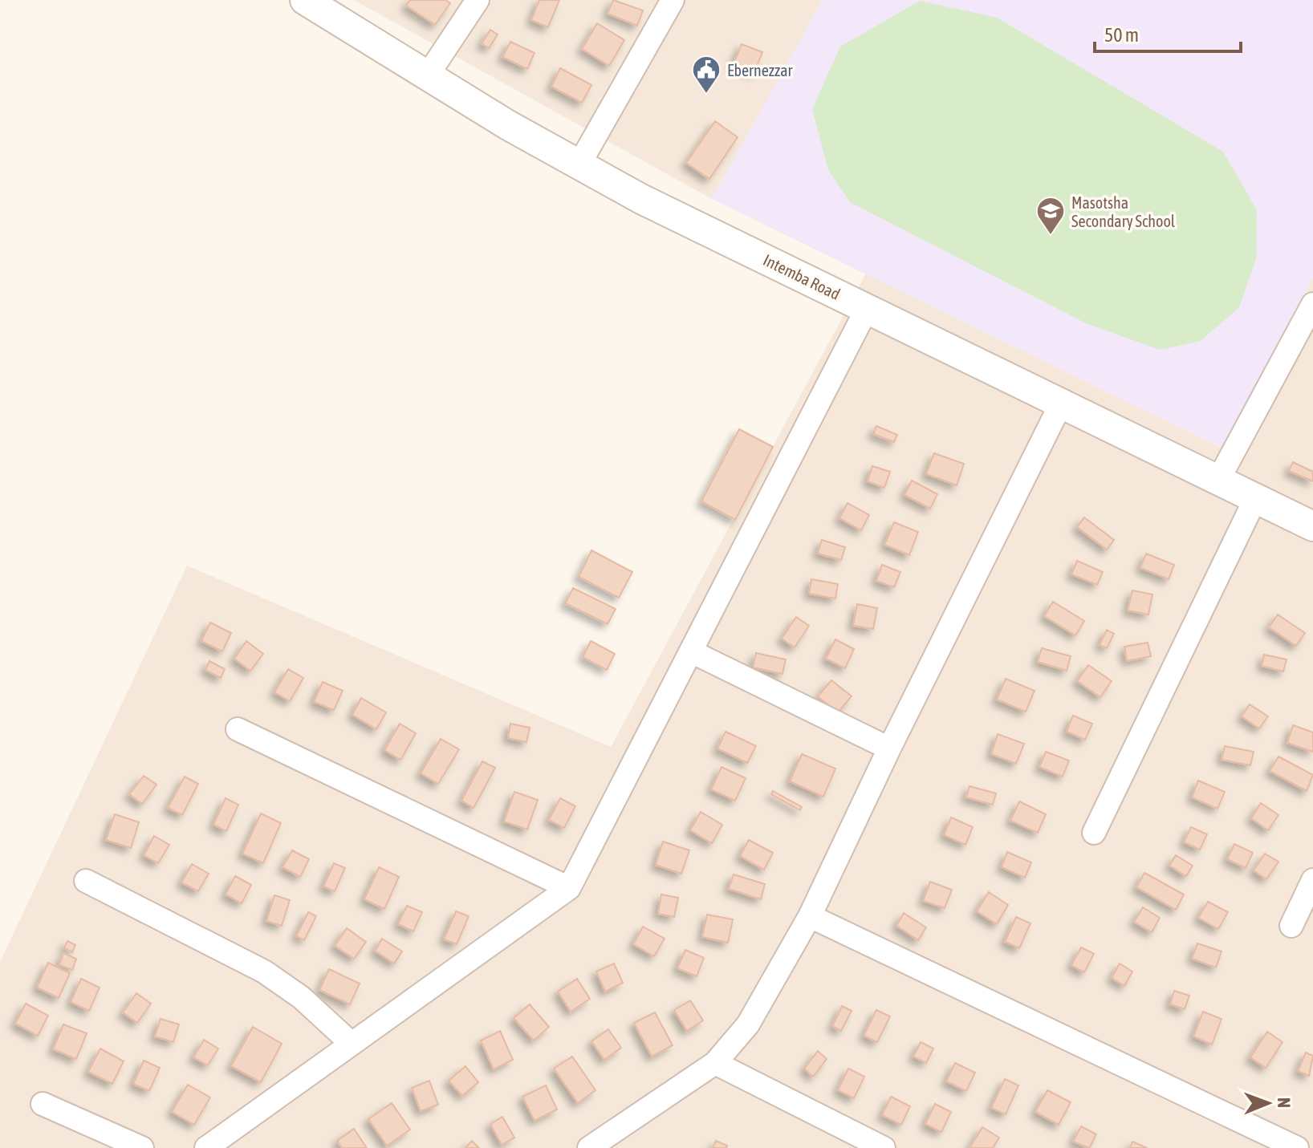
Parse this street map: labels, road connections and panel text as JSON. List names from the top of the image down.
{
  "streets": {
    "street": ["Intemba Road"]
  },
  "places": {
    "public building": ["Ebernezzar"],
    "school or university": ["Masotsha Secondary School"]
  },
  "scale_bar": "50 m",
  "north": "right"
}
